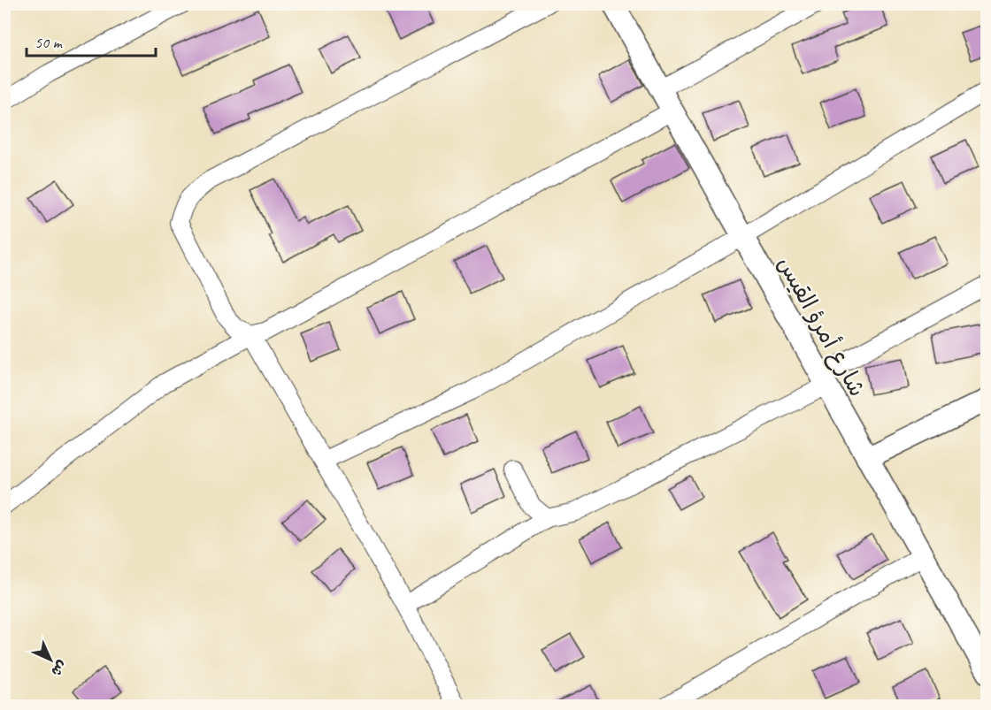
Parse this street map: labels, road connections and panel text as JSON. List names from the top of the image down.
{
  "streets": {
    "street": ["شارع أمرؤ القيس"]
  },
  "scale_bar": "50 m",
  "north": "bottom right"
}
